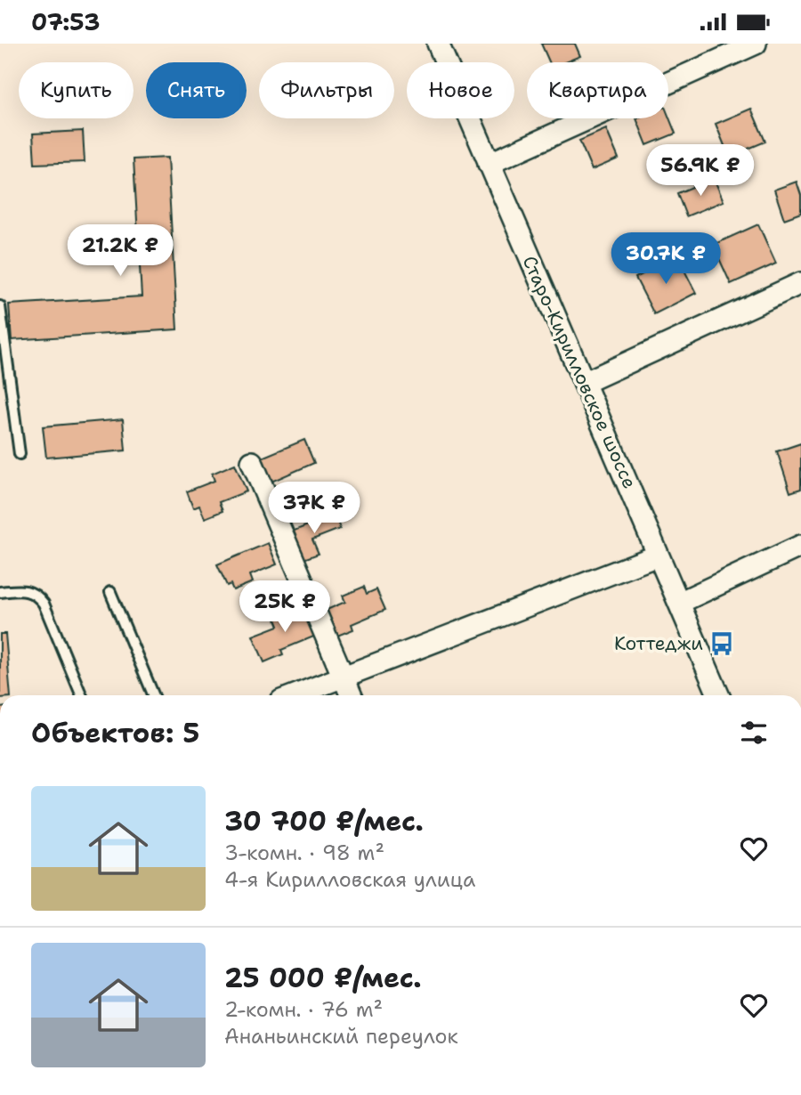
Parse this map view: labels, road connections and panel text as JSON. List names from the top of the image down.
{
  "streets": {
    "street": ["Старо-Кирилловское шоссе"]
  },
  "places": {
    "bus stop": ["Коттеджи"]
  },
  "page": {
    "status": "07:53",
    "chip": [
      "Купить",
      "Снять",
      "Фильтры",
      "Новое",
      "Квартира"
    ],
    "price": [
      "56.9K ₽",
      "21.2K ₽",
      "30.7K ₽",
      "37K ₽",
      "25K ₽"
    ],
    "heading": "Объектов: 5",
    "list": [
      {
        "name": "30 700 ₽/мес.",
        "note": "3-комн. · 98 m² · 4-я Кирилловская улица"
      },
      {
        "name": "25 000 ₽/мес.",
        "note": "2-комн. · 76 m² · Ананьинский переулок"
      }
    ]
  }
}
